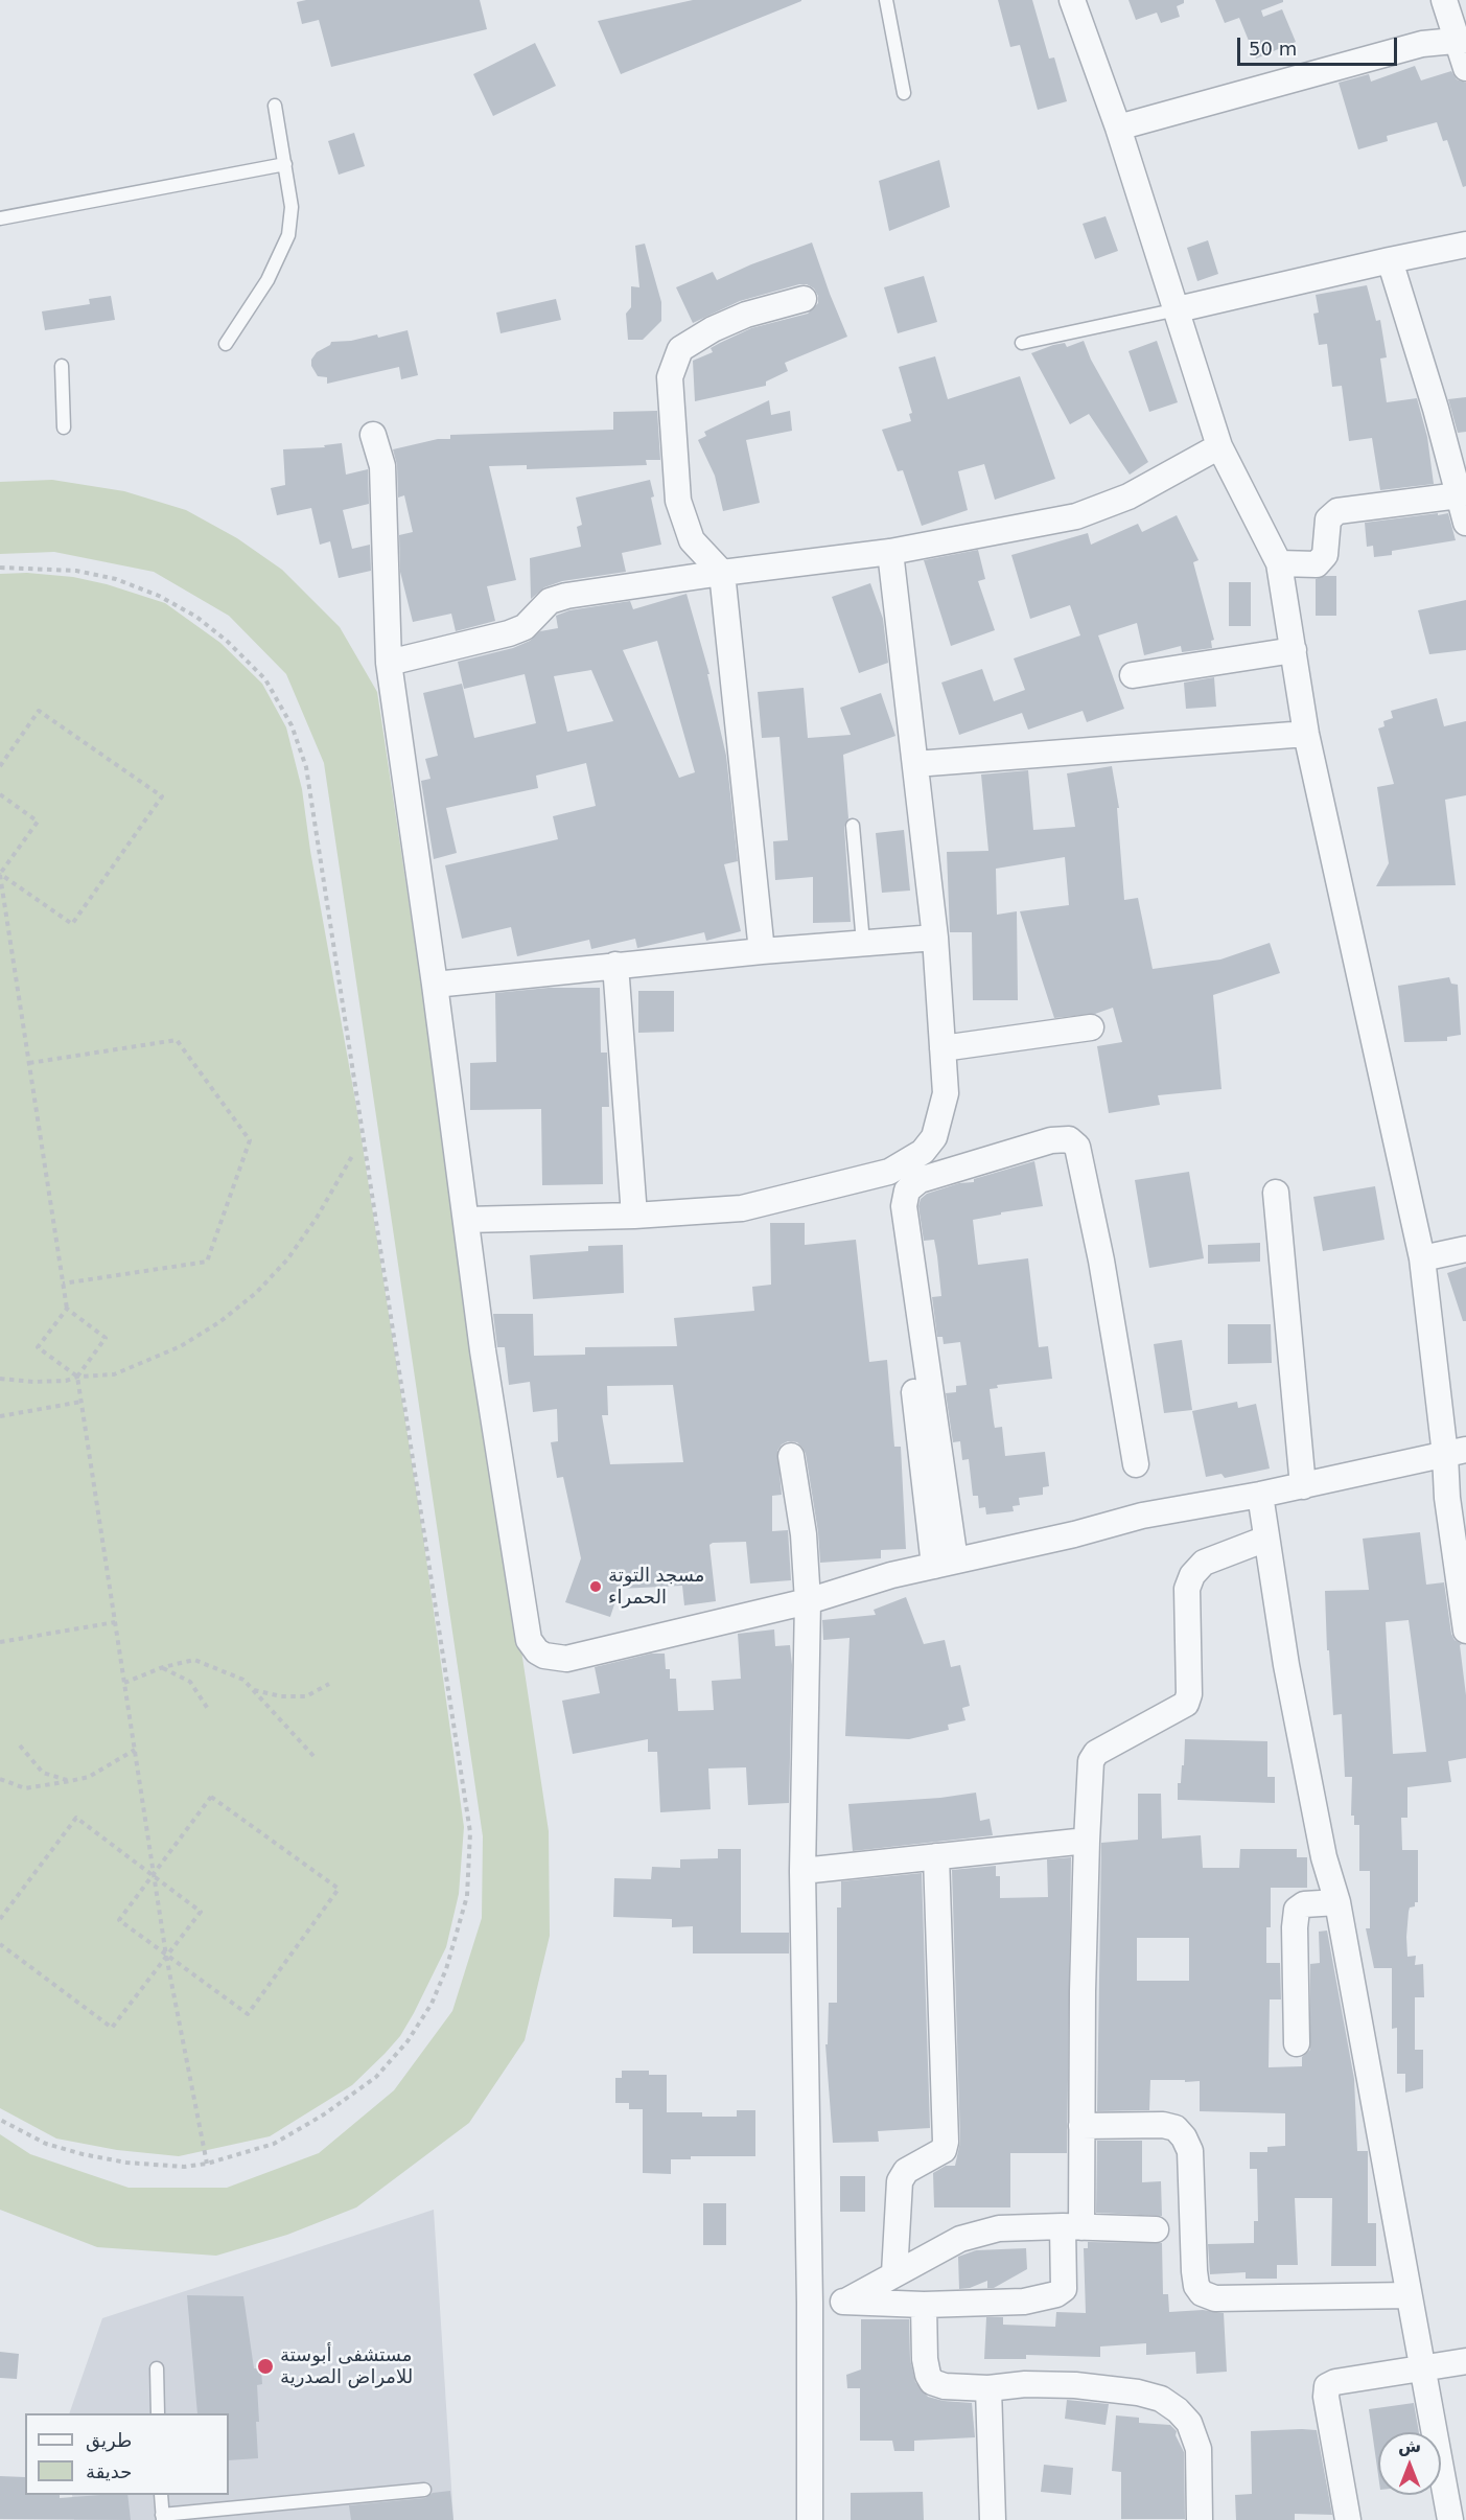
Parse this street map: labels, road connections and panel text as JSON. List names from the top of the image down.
{
  "places": ["مسجد التوتة الحمراء", "مستشفى أبوستة للامراض الصدرية"],
  "legend": ["طريق", "حديقة"],
  "scale_bar": "50 m",
  "north": "top"
}
